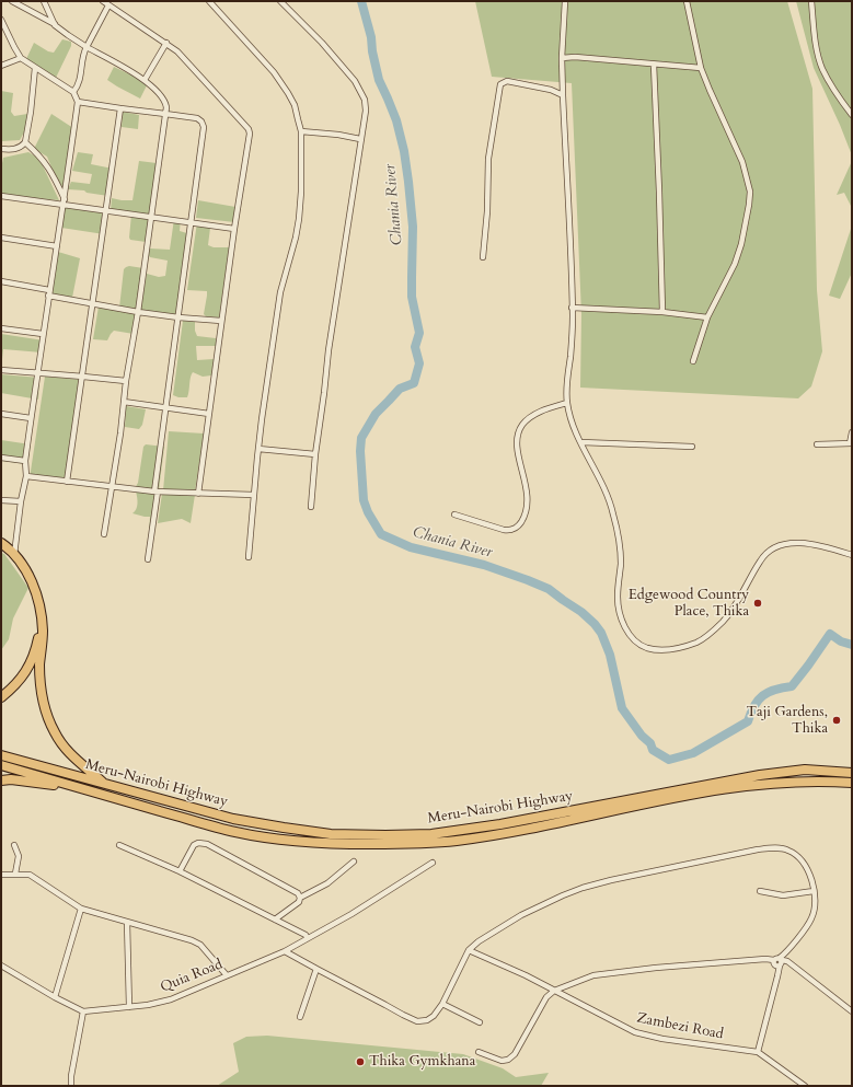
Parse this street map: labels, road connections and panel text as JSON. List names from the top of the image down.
{
  "streets": {
    "highway": ["Meru-Nairobi Highway"],
    "street": ["Quia Road", "Zambezi Road"]
  },
  "water": ["Chania River"],
  "places": ["Edgewood Country Place, Thika", "Taji Gardens, Thika", "Thika Gymkhana"]
}
